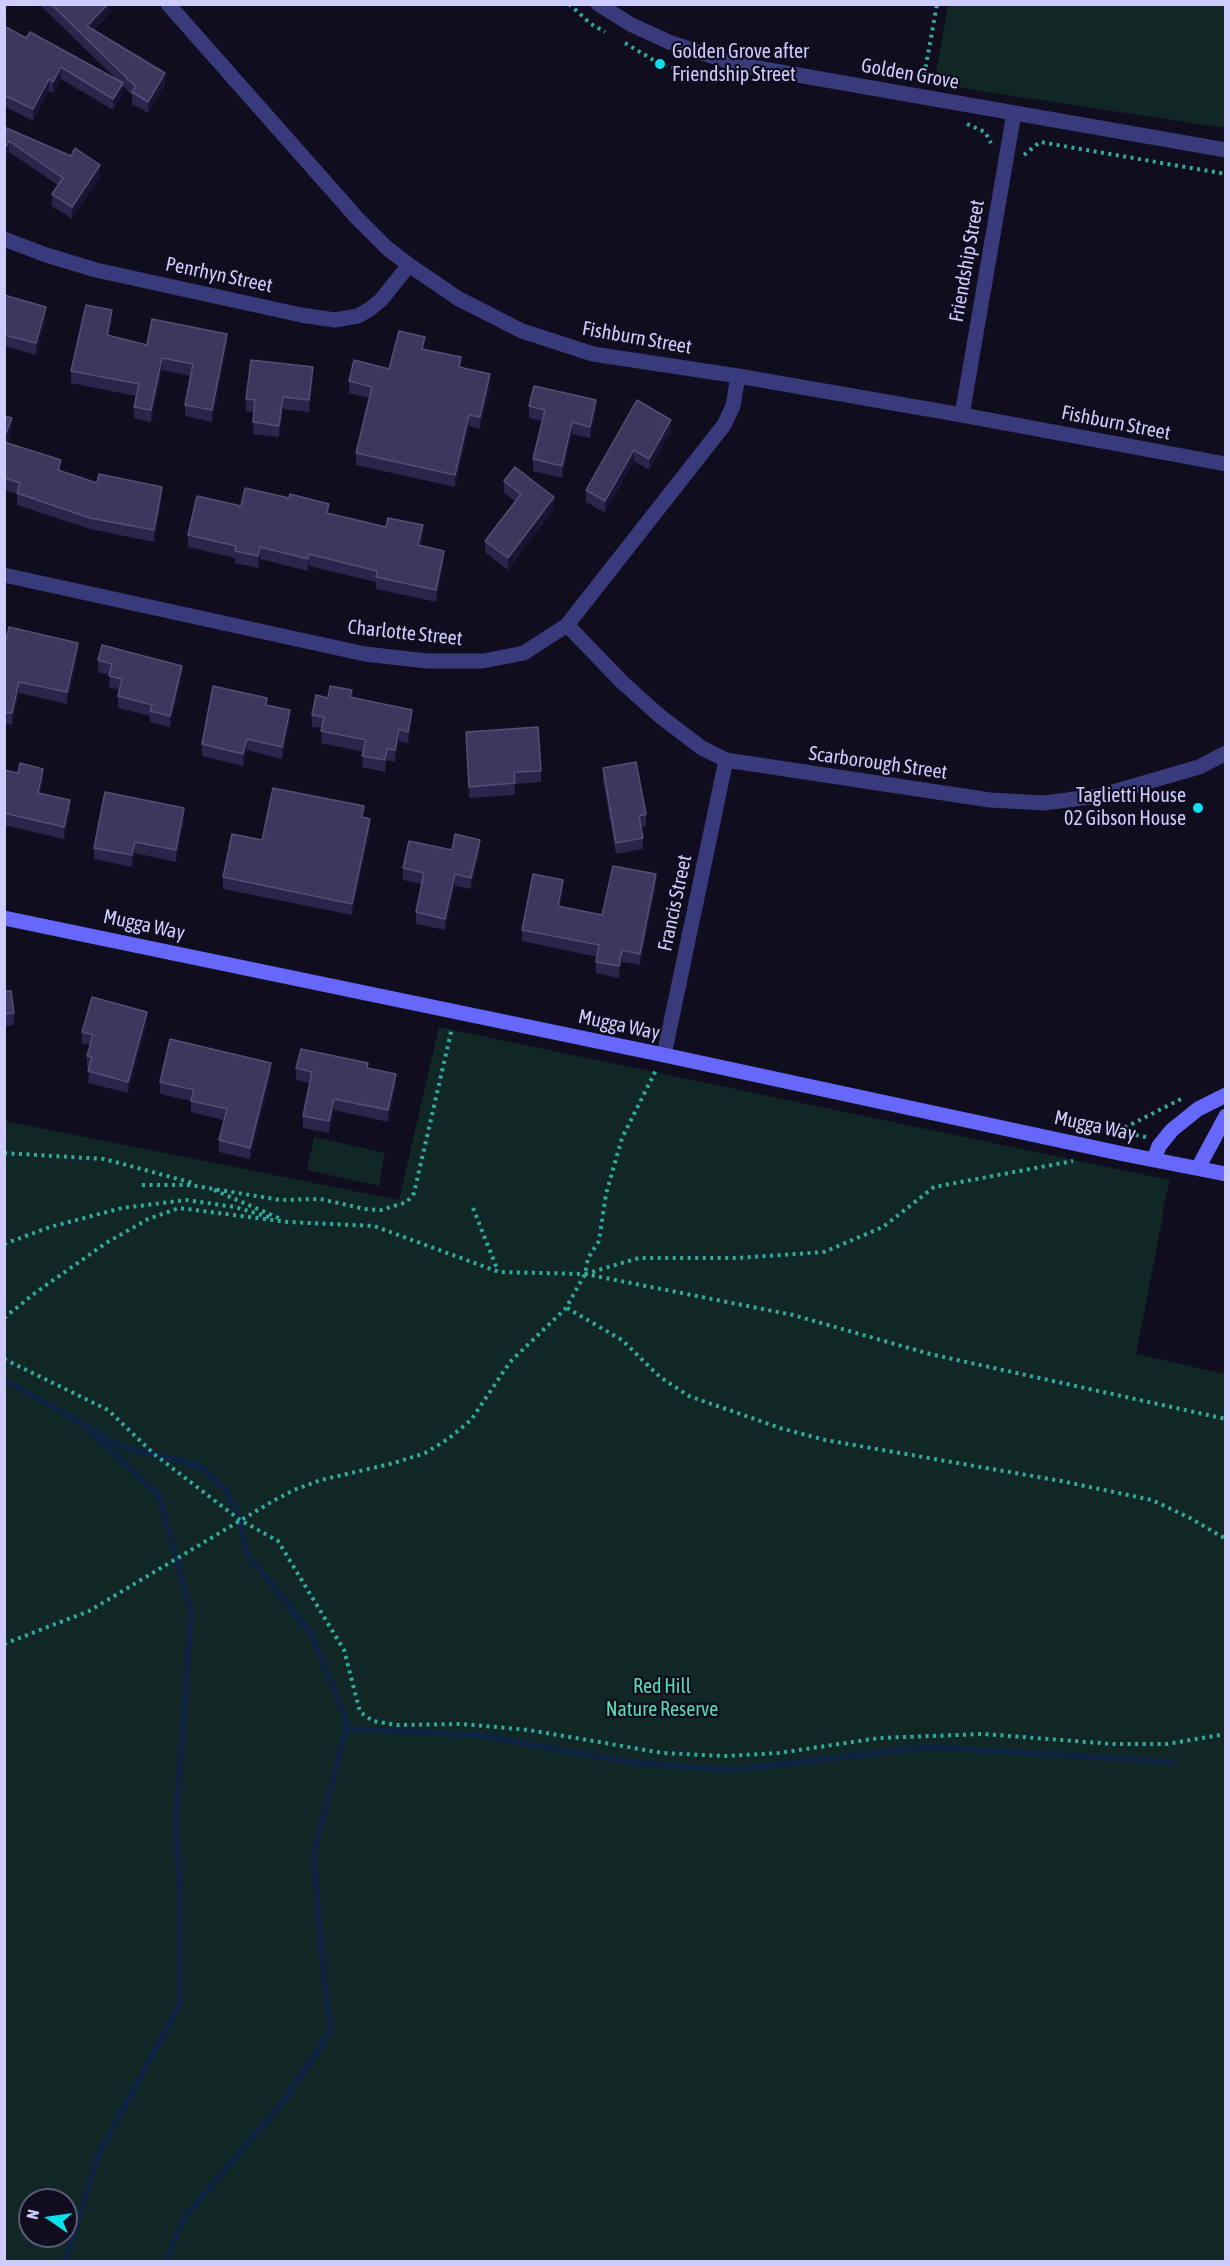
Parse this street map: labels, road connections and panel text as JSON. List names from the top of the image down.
{
  "streets": {
    "main road": ["Mugga Way"],
    "street": [
      "Golden Grove",
      "Friendship Street",
      "Penrhyn Street",
      "Fishburn Street",
      "Charlotte Street",
      "Scarborough Street",
      "Francis Street"
    ]
  },
  "crossings": [
    ["Golden Grove", "Friendship Street"],
    ["Friendship Street", "Fishburn Street"],
    ["Penrhyn Street", "Fishburn Street"],
    ["Fishburn Street", "Charlotte Street"],
    ["Charlotte Street", "Scarborough Street"],
    ["Scarborough Street", "Francis Street"],
    ["Francis Street", "Mugga Way"]
  ],
  "parks": ["Red Hill Nature Reserve"],
  "places": ["Golden Grove after Friendship Street", "Taglietti House 02 Gibson House"],
  "north": "left"
}
